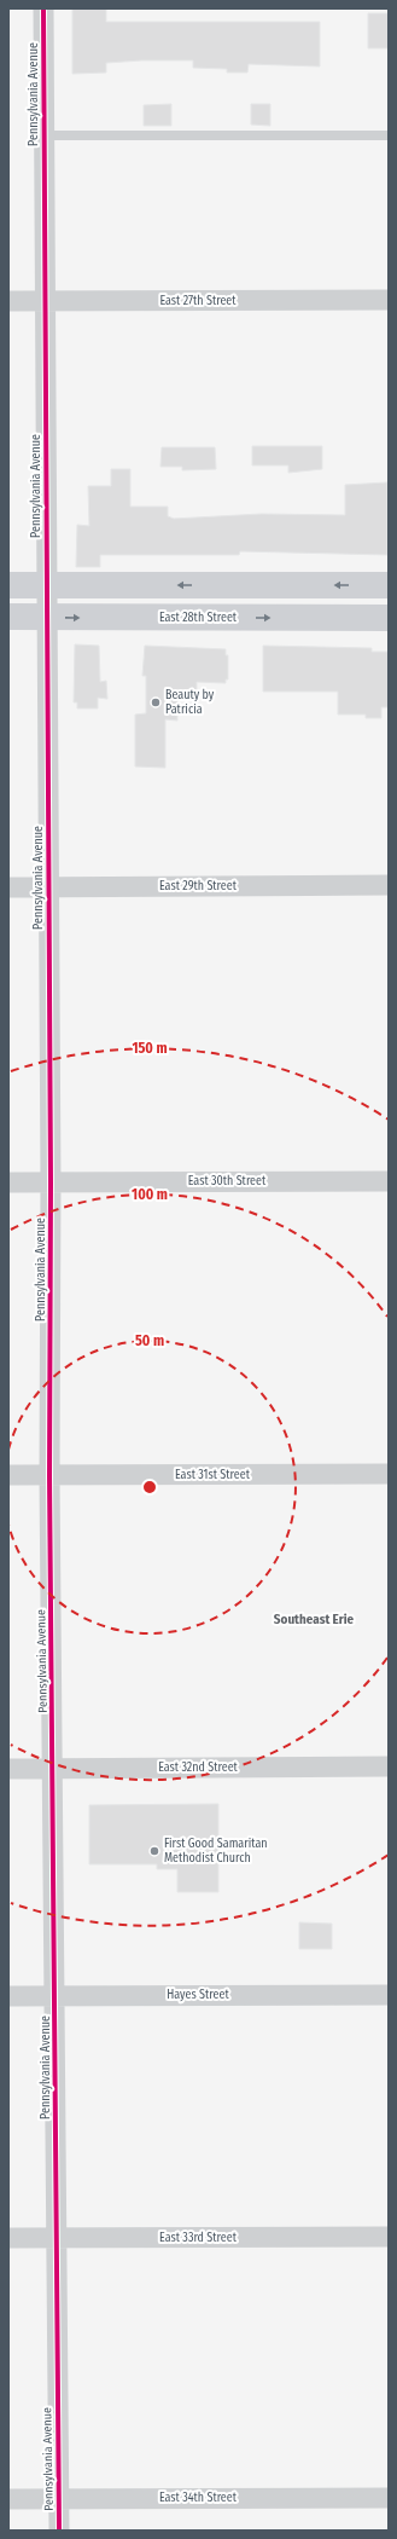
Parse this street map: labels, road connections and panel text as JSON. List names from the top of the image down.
{
  "streets": {
    "street": [
      "Pennsylvania Avenue",
      "East 27th Street",
      "East 28th Street",
      "East 29th Street",
      "East 30th Street",
      "East 31st Street",
      "East 32nd Street",
      "Hayes Street",
      "East 33rd Street",
      "East 34th Street"
    ]
  },
  "crossings": [
    ["Pennsylvania Avenue", "East 27th Street"],
    ["Pennsylvania Avenue", "East 28th Street"],
    ["Pennsylvania Avenue", "East 29th Street"],
    ["Pennsylvania Avenue", "East 30th Street"],
    ["Pennsylvania Avenue", "East 31st Street"],
    ["Pennsylvania Avenue", "East 32nd Street"],
    ["Pennsylvania Avenue", "Hayes Street"],
    ["Pennsylvania Avenue", "East 33rd Street"],
    ["Pennsylvania Avenue", "East 34th Street"]
  ],
  "districts": ["Southeast Erie"],
  "places": ["Beauty by Patricia", "First Good Samaritan Methodist Church"],
  "rings": ["150 m", "100 m", "50 m"]
}
